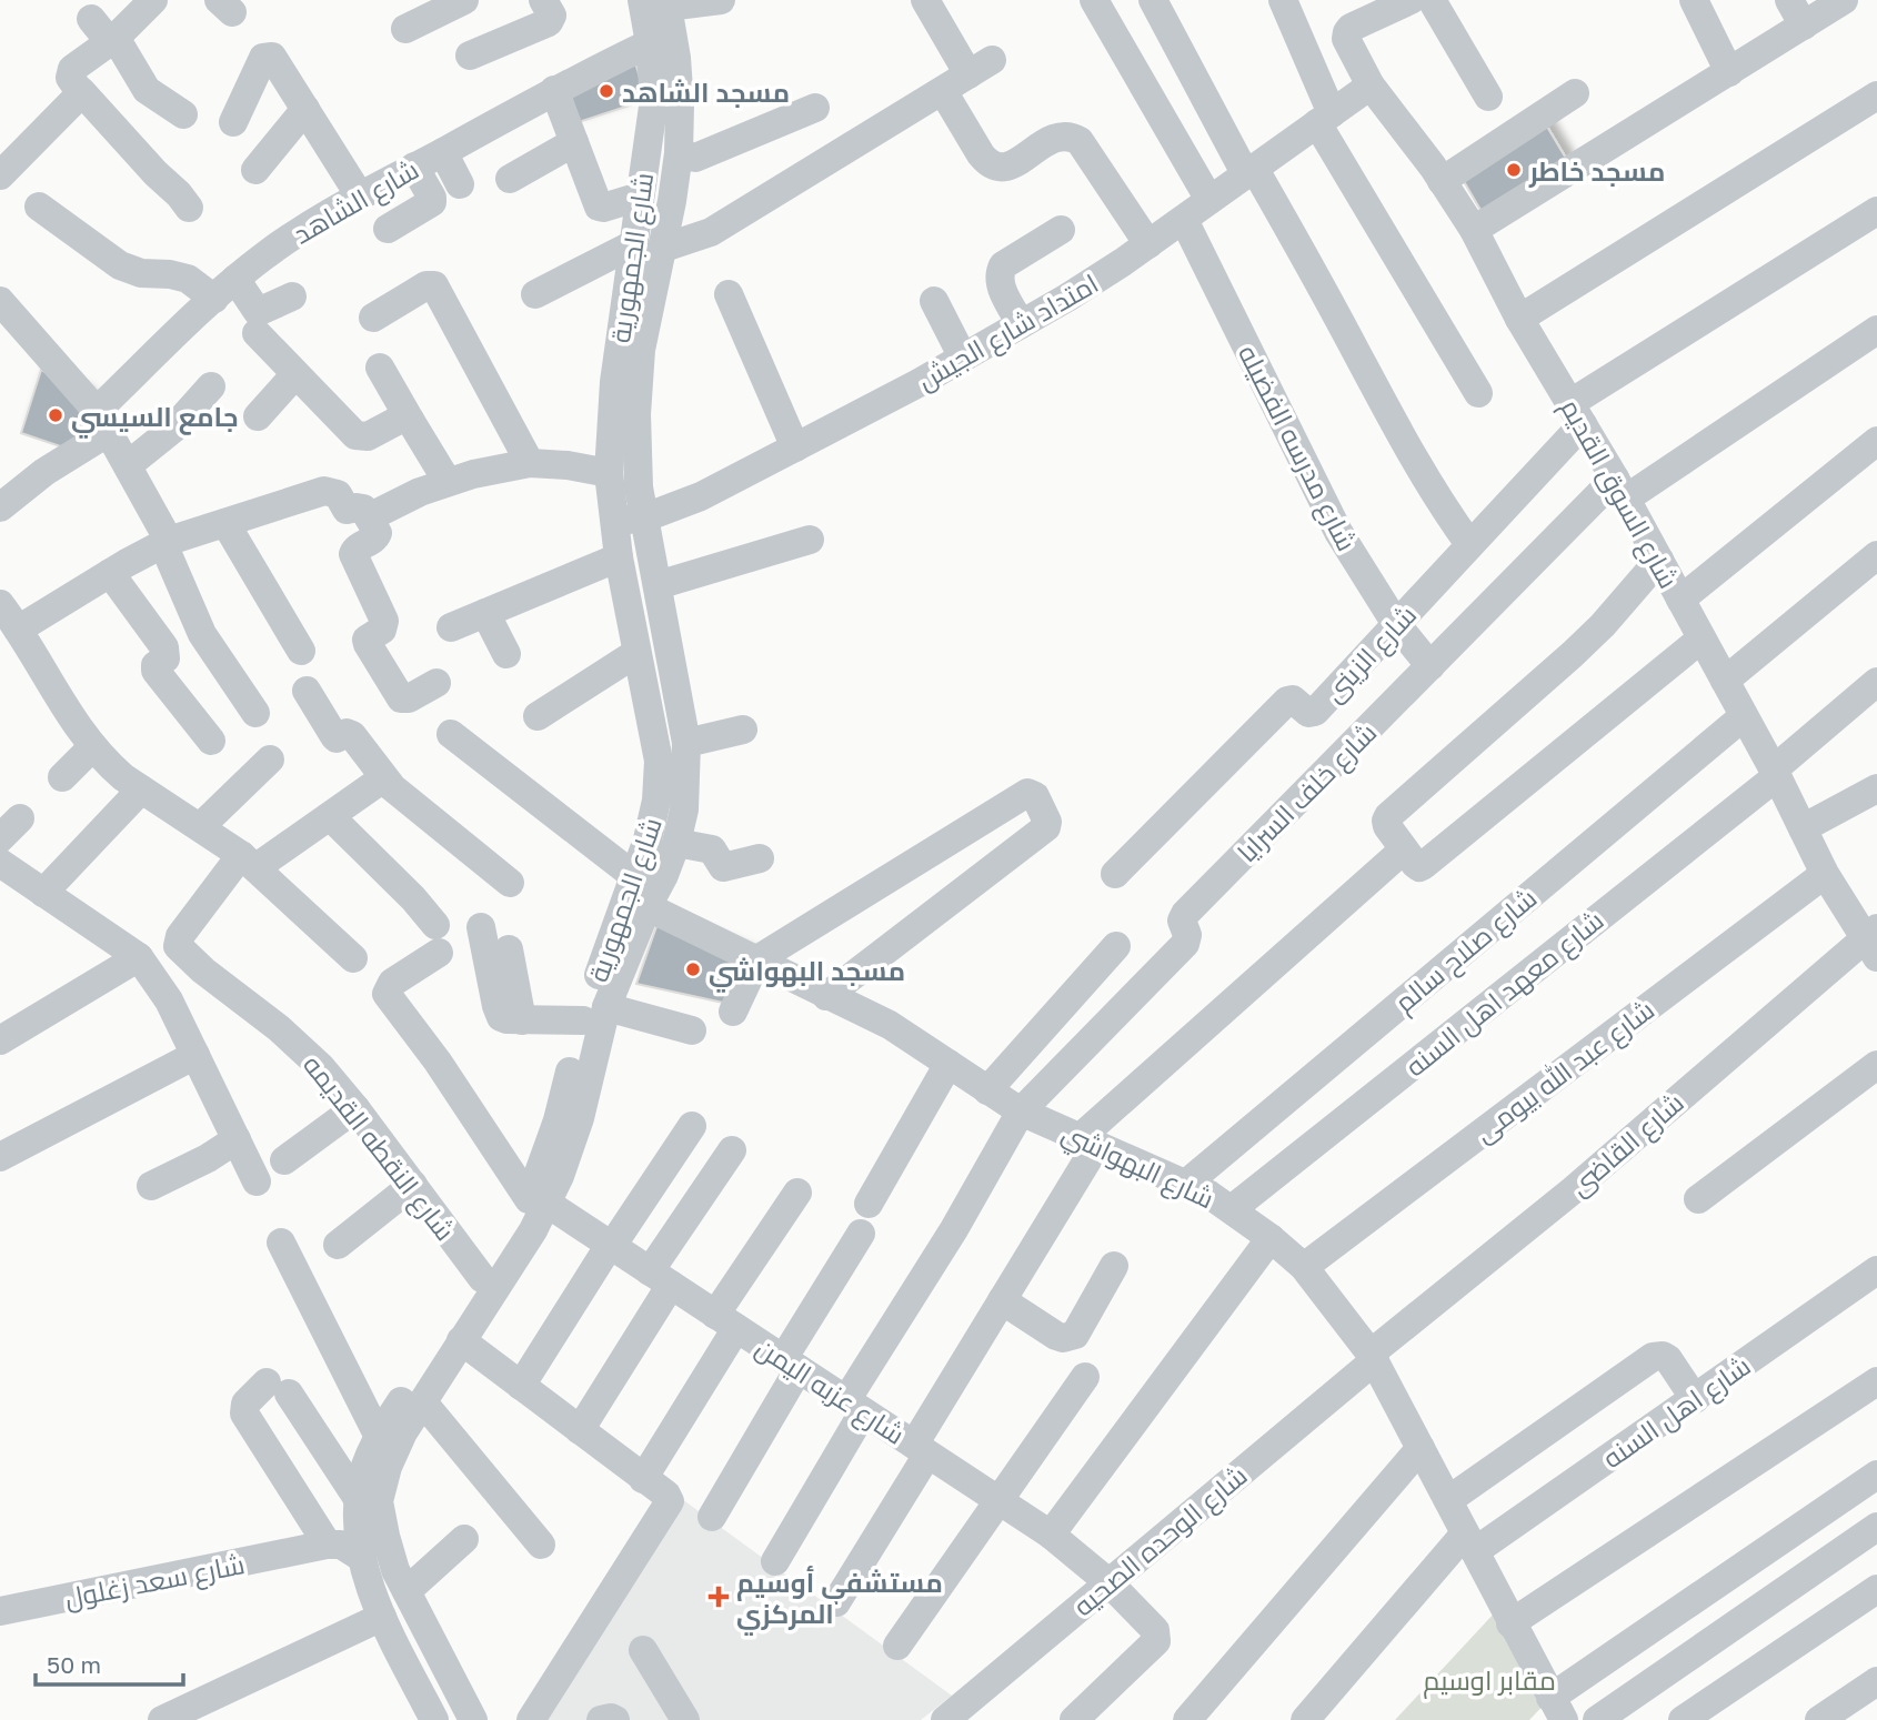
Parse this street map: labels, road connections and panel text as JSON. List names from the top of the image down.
{
  "streets": {
    "street": [
      "شارع الشاهد",
      "شارع الجمهورية",
      "امتداد شارع الجيش",
      "شارع مدرسه الفضيله",
      "شارع السوق القديم",
      "شارع الزينى",
      "شارع خلف السرايا",
      "شارع صلاح سالم",
      "شارع معهد اهل السنه",
      "شارع عبد الله بيومى",
      "شارع القاضى",
      "شارع النقطه القديمه",
      "شارع البهواشي",
      "شارع عزبه اليمن",
      "شارع اهل السنه",
      "شارع الوحده الصحيه",
      "شارع سعد زغلول"
    ]
  },
  "crossings": [
    ["شارع الشاهد", "شارع الجمهورية"],
    ["شارع الجمهورية", "امتداد شارع الجيش"],
    ["شارع الجمهورية", "شارع النقطه القديمه"],
    ["شارع الجمهورية", "شارع البهواشي"],
    ["شارع الجمهورية", "شارع عزبه اليمن"],
    ["شارع الجمهورية", "شارع سعد زغلول"],
    ["امتداد شارع الجيش", "شارع مدرسه الفضيله"],
    ["امتداد شارع الجيش", "شارع السوق القديم"],
    ["شارع مدرسه الفضيله", "شارع الزينى"],
    ["شارع مدرسه الفضيله", "شارع خلف السرايا"],
    ["شارع السوق القديم", "شارع الزينى"],
    ["شارع السوق القديم", "شارع خلف السرايا"],
    ["شارع السوق القديم", "شارع صلاح سالم"],
    ["شارع السوق القديم", "شارع معهد اهل السنه"],
    ["شارع السوق القديم", "شارع عبد الله بيومى"],
    ["شارع السوق القديم", "شارع القاضى"],
    ["شارع خلف السرايا", "شارع البهواشي"],
    ["شارع خلف السرايا", "شارع عزبه اليمن"],
    ["شارع صلاح سالم", "شارع البهواشي"],
    ["شارع معهد اهل السنه", "شارع البهواشي"],
    ["شارع عبد الله بيومى", "شارع البهواشي"],
    ["شارع القاضى", "شارع البهواشي"],
    ["شارع القاضى", "شارع الوحده الصحيه"],
    ["شارع البهواشي", "شارع اهل السنه"],
    ["شارع البهواشي", "شارع الوحده الصحيه"],
    ["شارع عزبه اليمن", "شارع الوحده الصحيه"]
  ],
  "parks": ["مقابر اوسيم"],
  "places": {
    "other": [
      "مسجد الشاهد",
      "مسجد خاطر",
      "جامع السيسي",
      "مسجد البهواشي"
    ],
    "health": ["مستشفي أوسيم المركزي"]
  },
  "scale_bar": "50 m"
}
